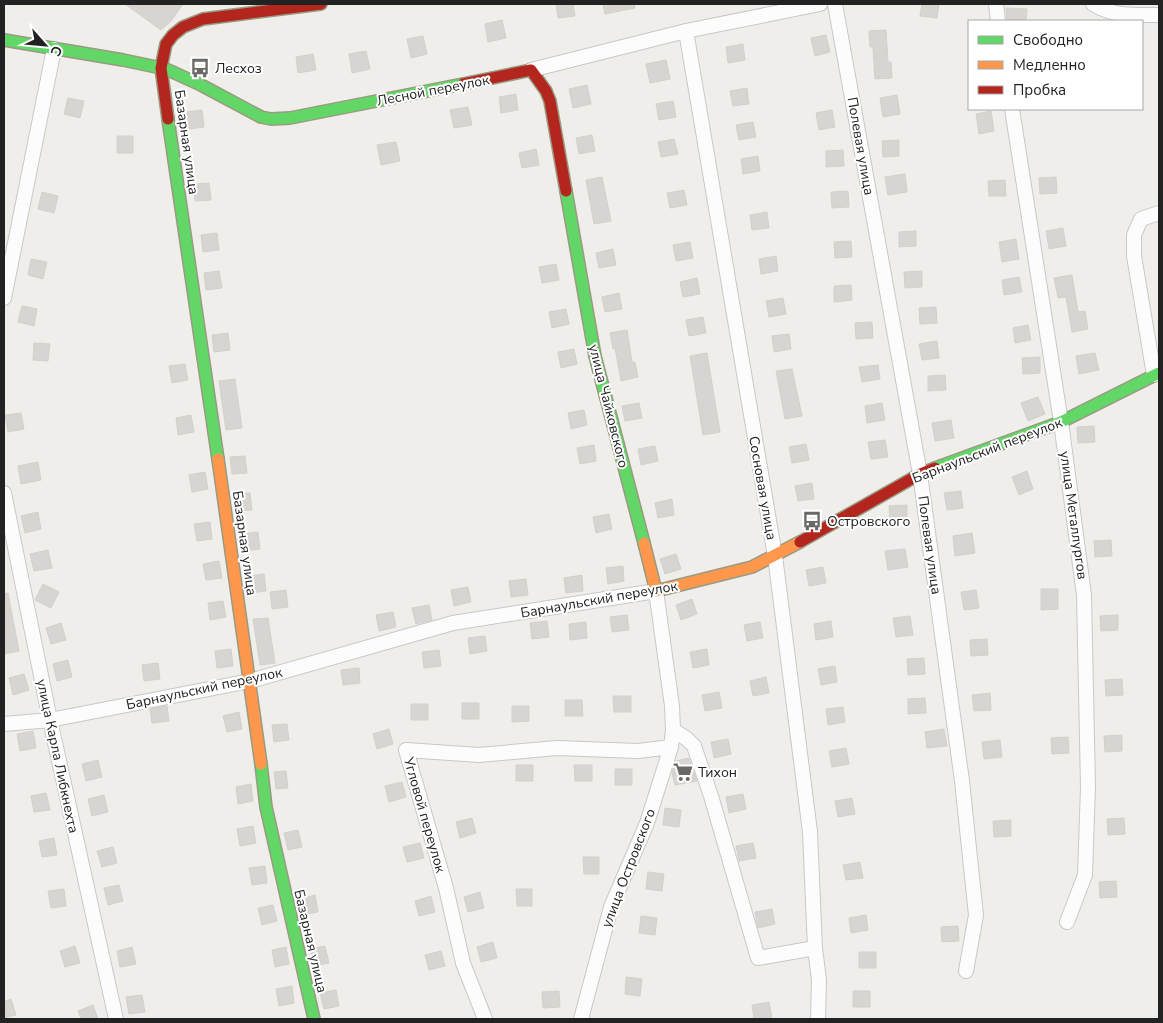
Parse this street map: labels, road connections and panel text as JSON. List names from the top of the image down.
{
  "streets": {
    "street": [
      "Лесной переулок",
      "Базарная улица",
      "Полевая улица",
      "улица Чайковского",
      "Барнаульский переулок",
      "Сосновая улица",
      "улица Металлургов",
      "улица Карла Либкнехта",
      "Угловой переулок",
      "улица Островского"
    ]
  },
  "crossings": [
    ["Лесной переулок", "Базарная улица"],
    ["Лесной переулок", "улица Чайковского"],
    ["Лесной переулок", "Сосновая улица"],
    ["Базарная улица", "Барнаульский переулок"],
    ["Полевая улица", "Барнаульский переулок"],
    ["улица Чайковского", "Барнаульский переулок"],
    ["улица Чайковского", "Угловой переулок"],
    ["улица Чайковского", "улица Островского"],
    ["Барнаульский переулок", "Сосновая улица"],
    ["Барнаульский переулок", "улица Металлургов"],
    ["Барнаульский переулок", "улица Карла Либкнехта"],
    ["Угловой переулок", "улица Островского"]
  ],
  "places": {
    "bus stop": ["Лесхоз", "Островского"],
    "supermarket": ["Тихон"]
  },
  "legend": ["Свободно", "Медленно", "Пробка"],
  "north": "bottom right"
}
